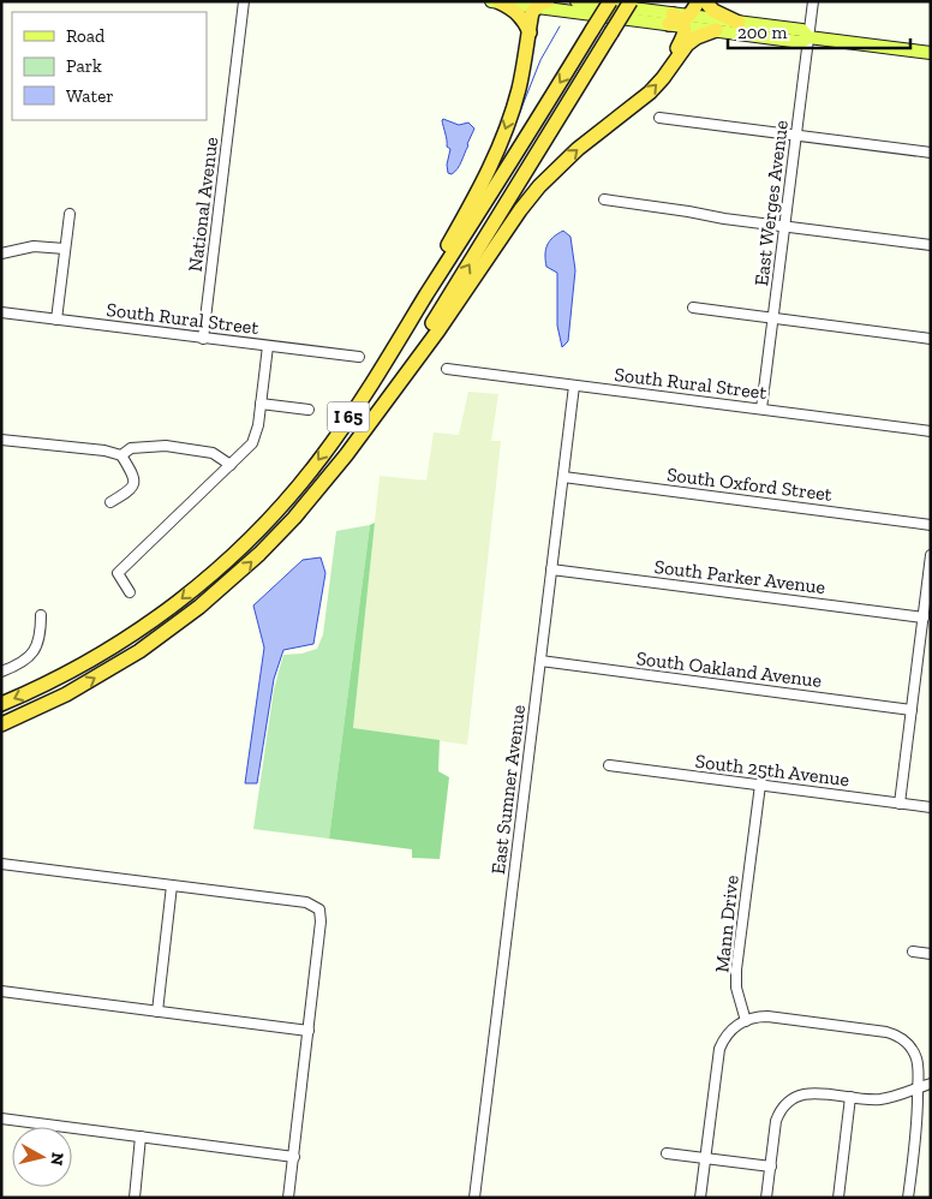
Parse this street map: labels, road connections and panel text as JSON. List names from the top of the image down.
{
  "streets": {
    "highway": ["I 65"],
    "street": [
      "East Werges Avenue",
      "National Avenue",
      "South Rural Street",
      "South Oxford Street",
      "South Parker Avenue",
      "South Oakland Avenue",
      "South 25th Avenue",
      "East Sumner Avenue",
      "Mann Drive"
    ]
  },
  "crossings": [
    ["East Werges Avenue", "South Rural Street"],
    ["National Avenue", "South Rural Street"],
    ["South Rural Street", "East Sumner Avenue"],
    ["South Oxford Street", "East Sumner Avenue"],
    ["South Parker Avenue", "East Sumner Avenue"],
    ["South Oakland Avenue", "East Sumner Avenue"],
    ["South 25th Avenue", "Mann Drive"]
  ],
  "legend": ["Road", "Park", "Water"],
  "scale_bar": "200 m",
  "north": "right"
}
